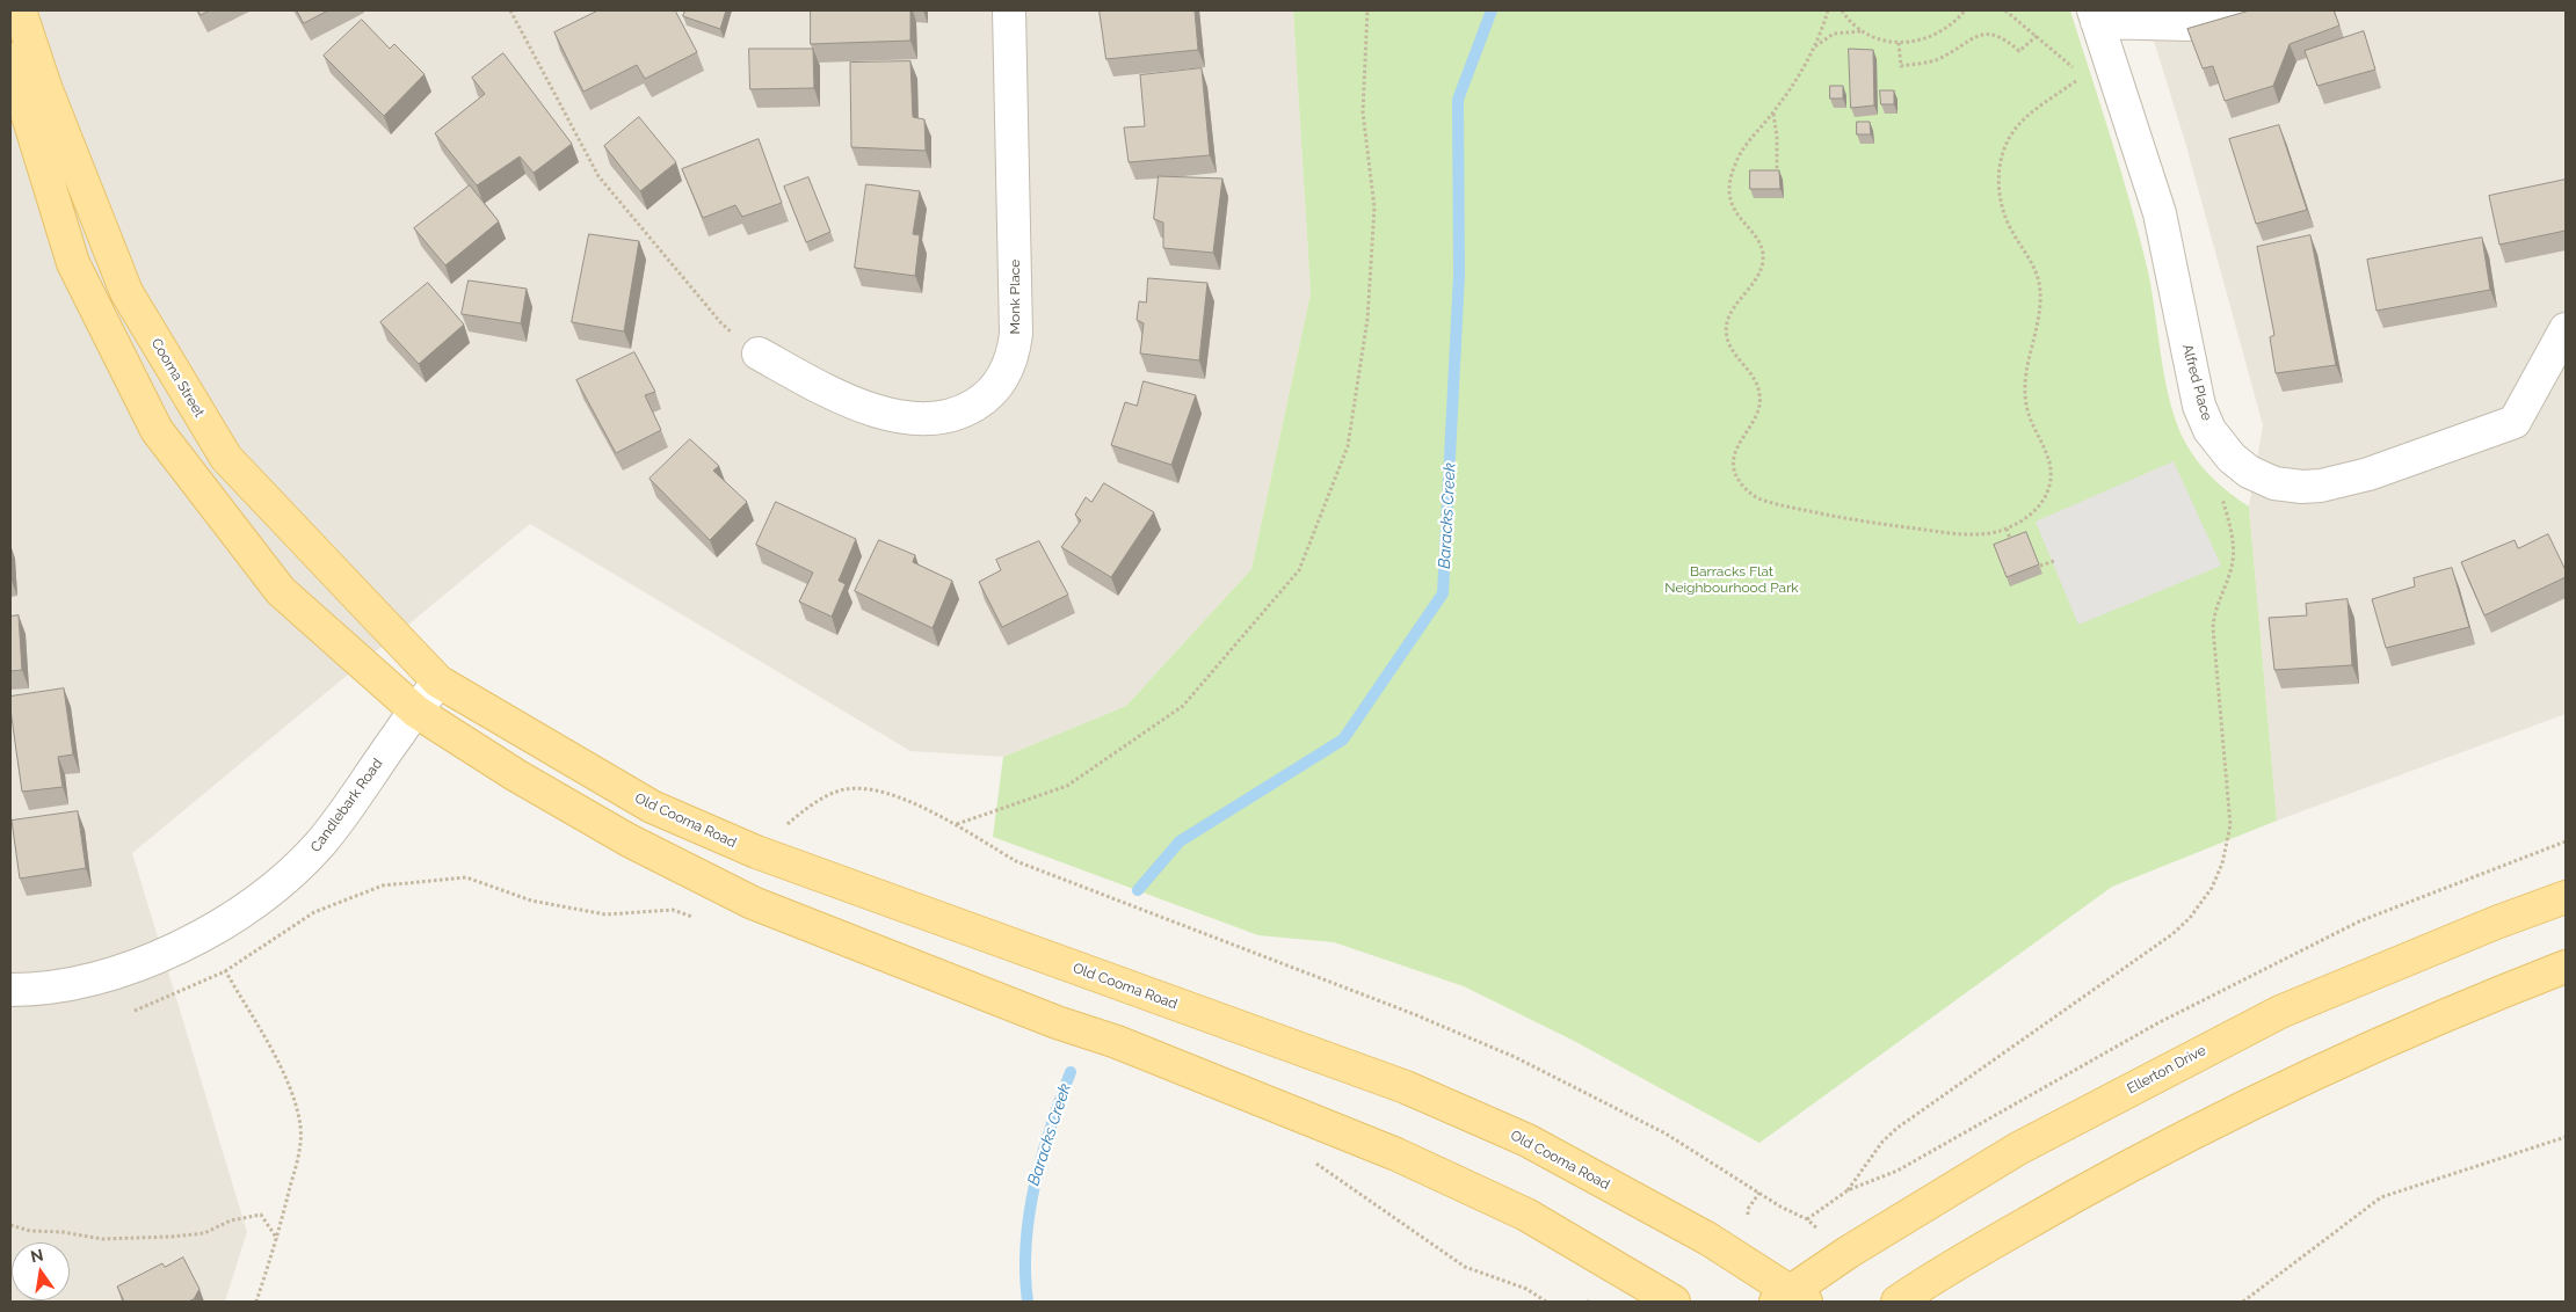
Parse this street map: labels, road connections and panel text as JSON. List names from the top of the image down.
{
  "streets": {
    "main road": ["Cooma Street", "Old Cooma Road", "Ellerton Drive"],
    "street": ["Monk Place", "Alfred Place", "Candlebark Road"]
  },
  "crossings": [
    ["Cooma Street", "Candlebark Road"],
    ["Cooma Street", "Old Cooma Road"],
    ["Candlebark Road", "Old Cooma Road"],
    ["Old Cooma Road", "Ellerton Drive"]
  ],
  "water": ["Baracks Creek"],
  "parks": ["Barracks Flat Neighbourhood Park"],
  "north": "top"
}
